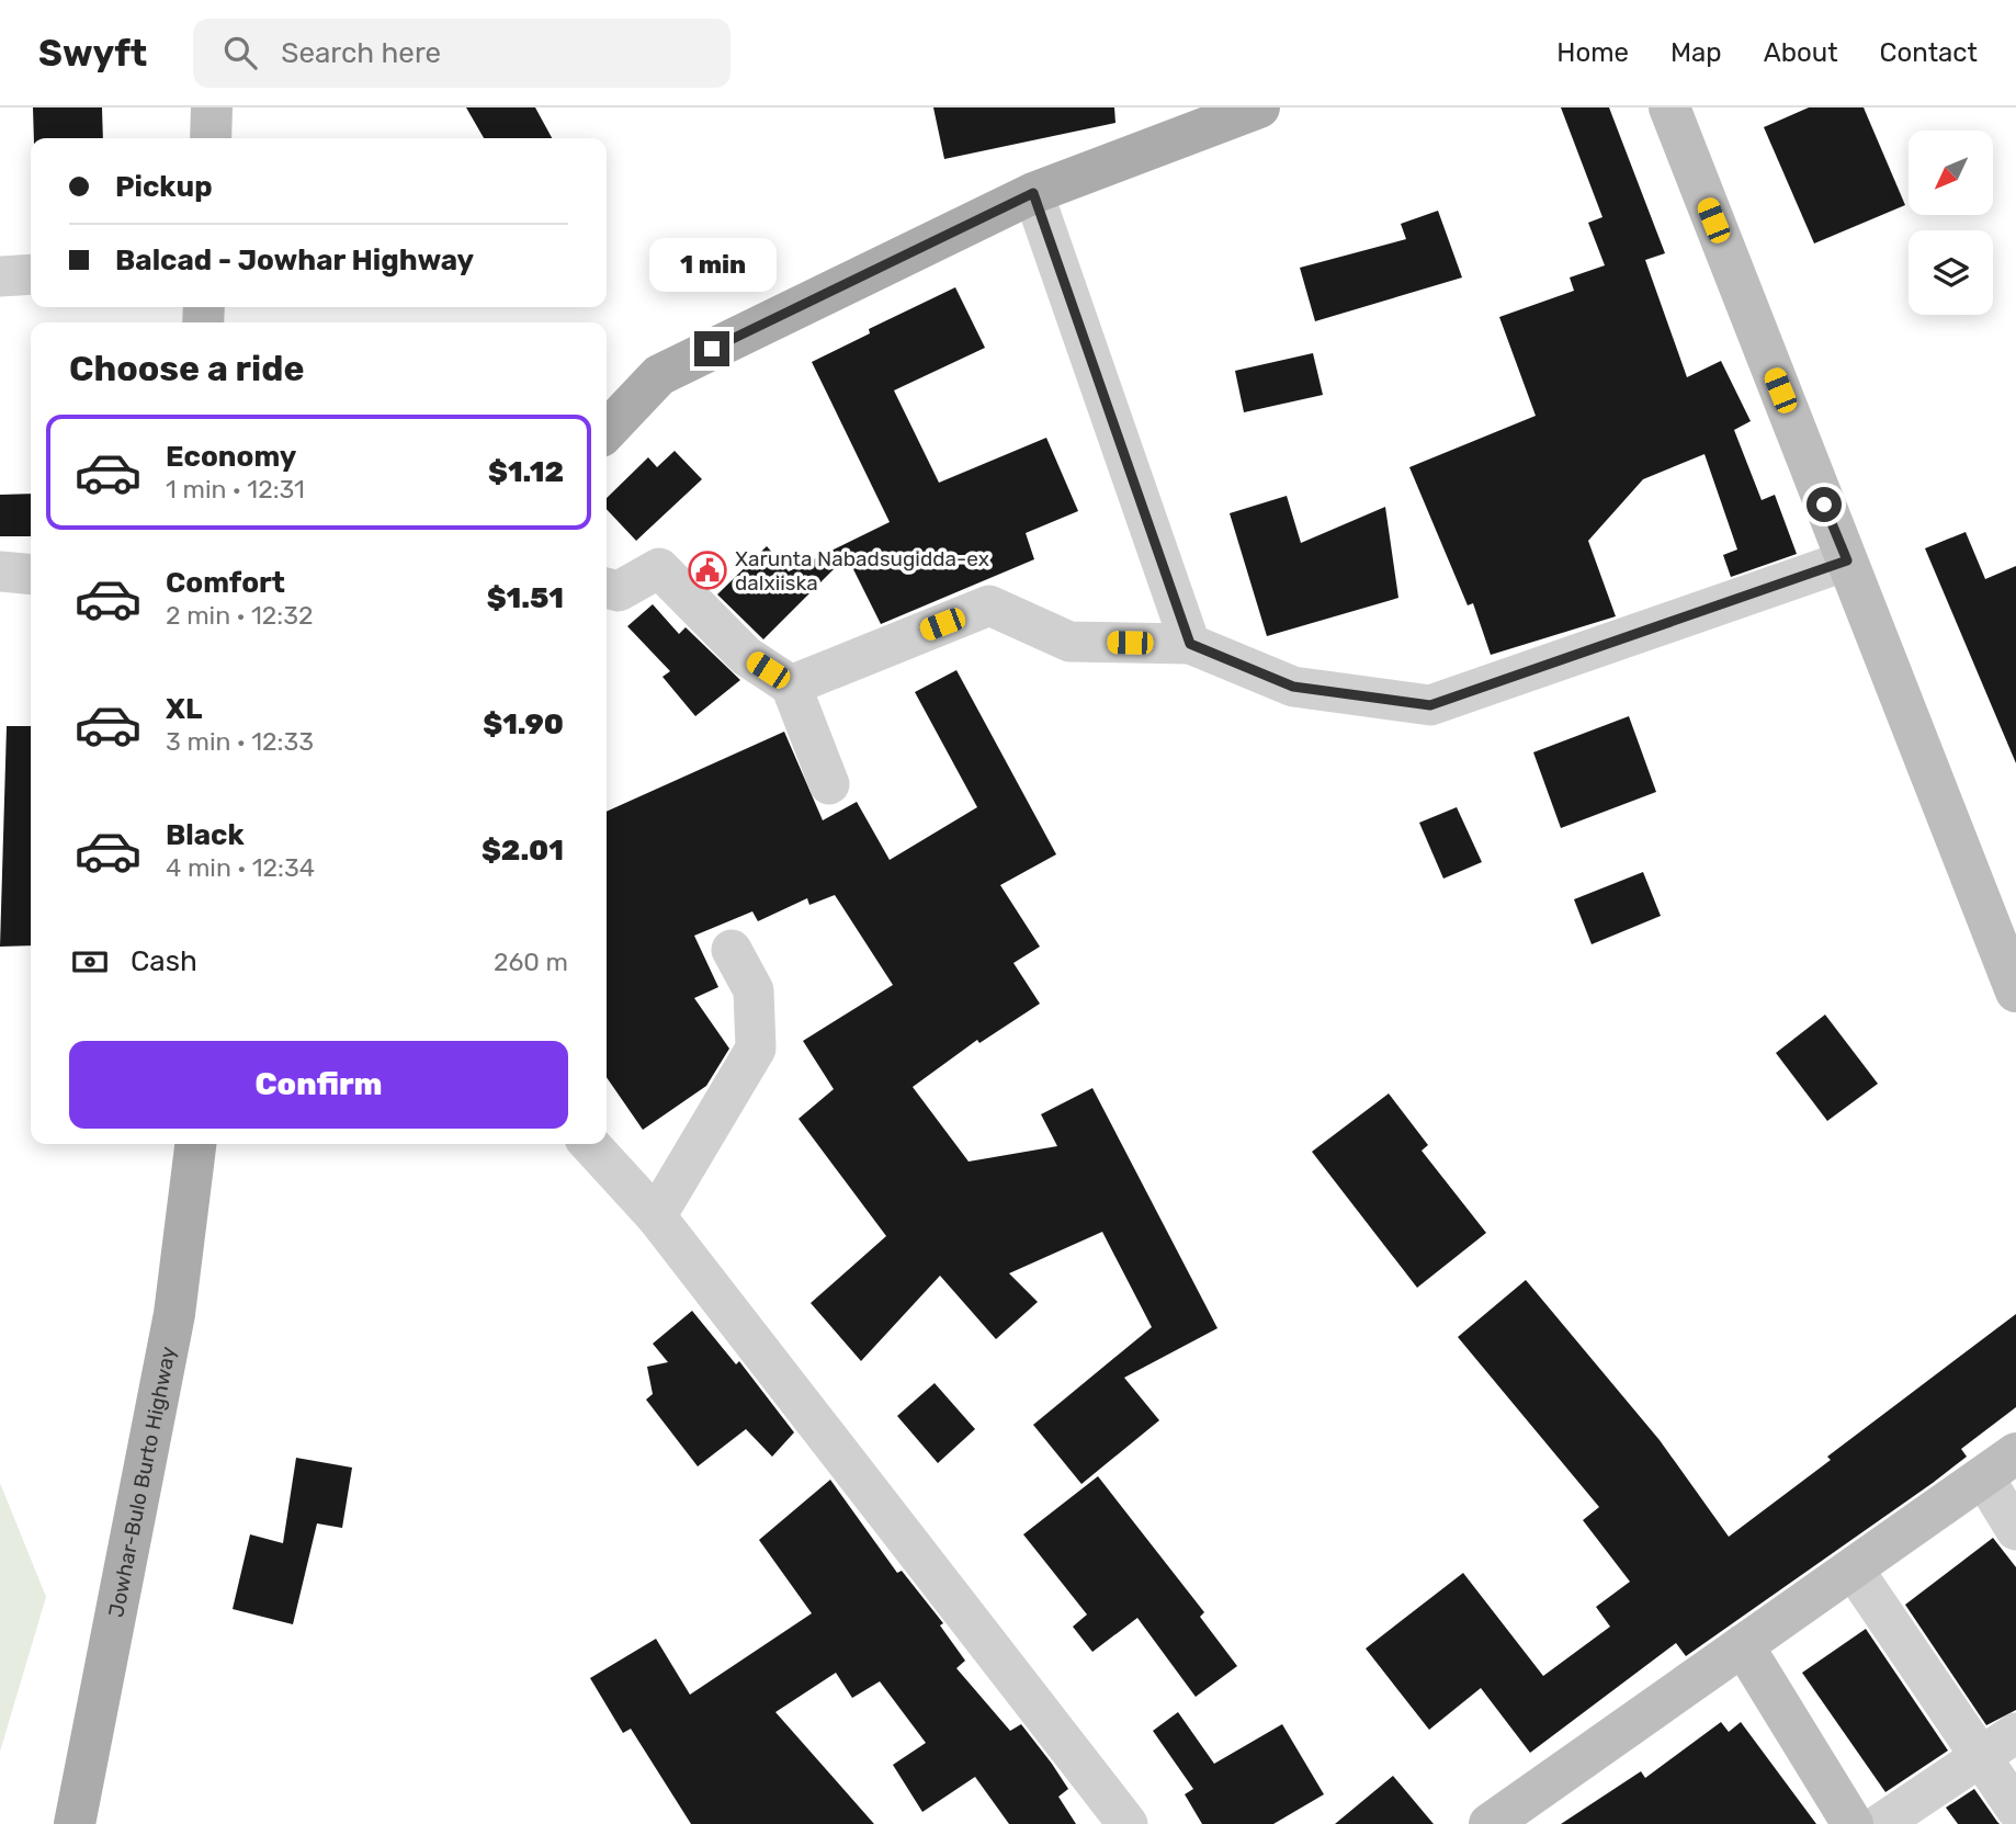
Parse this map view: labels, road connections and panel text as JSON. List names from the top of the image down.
{
  "streets": {
    "main road": ["Jowhar-Bulo Burto Highway"]
  },
  "places": {
    "public building": ["Xarunta Nabadsugidda-ex dalxiiska"]
  },
  "north": "bottom left",
  "page": {
    "header": "Swyft",
    "search": "Search here",
    "nav": [
      "Home",
      "Map",
      "About",
      "Contact"
    ],
    "banner": ["Pickup", "Balcad - Jowhar Highway"],
    "bubble": "1 min",
    "heading": "Choose a ride",
    "list": [
      {
        "name": "Economy",
        "note": "1 min · 12:31",
        "value": "$1.12"
      },
      {
        "name": "Comfort",
        "note": "2 min · 12:32",
        "value": "$1.51"
      },
      {
        "name": "XL",
        "note": "3 min · 12:33",
        "value": "$1.90"
      },
      {
        "name": "Black",
        "note": "4 min · 12:34",
        "value": "$2.01"
      }
    ],
    "pay": ["Cash", "260 m"],
    "buttons": "Confirm"
  }
}
